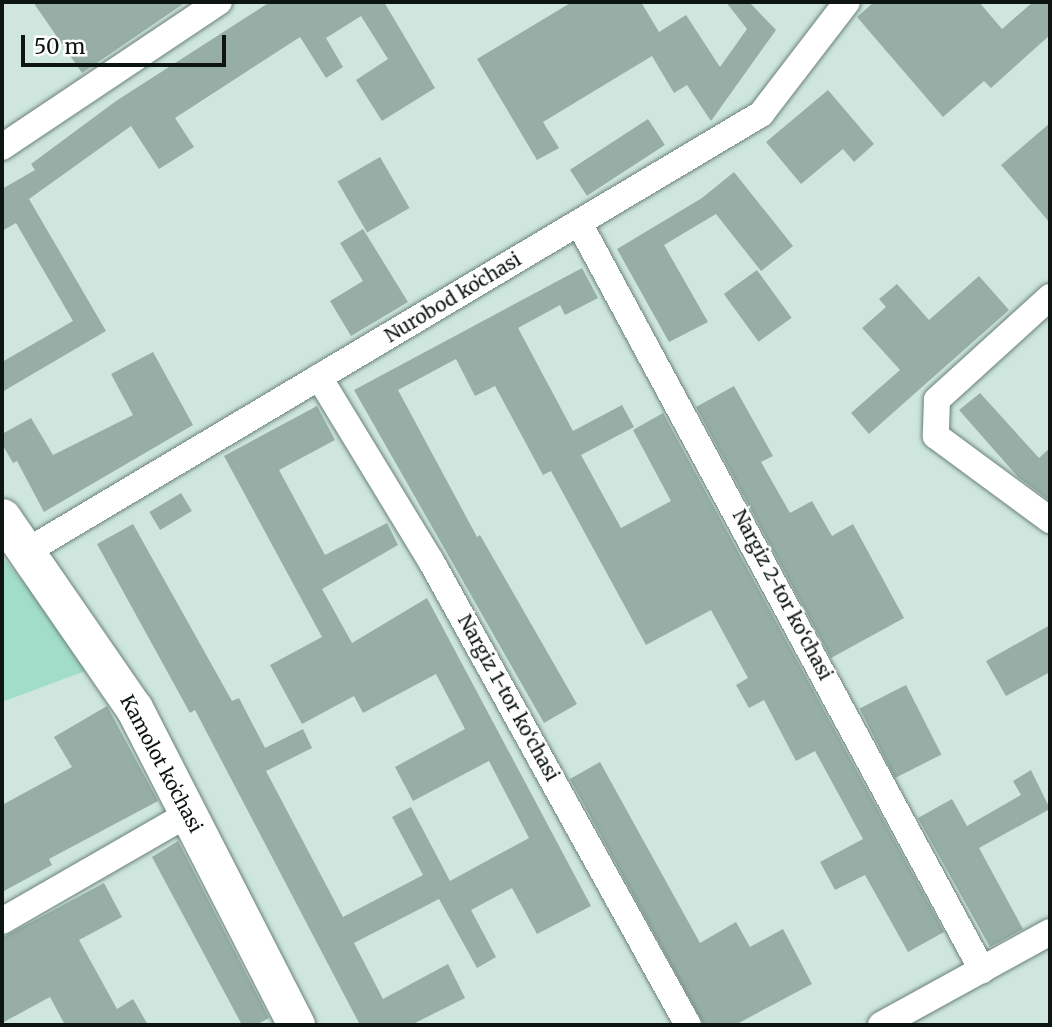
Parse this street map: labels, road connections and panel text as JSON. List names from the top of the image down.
{
  "streets": {
    "street": [
      "Nurobod koʻchasi",
      "Nargiz 2-tor ko‘chasi",
      "Nargiz 1-tor ko‘chasi",
      "Kamolot koʻchasi"
    ]
  },
  "crossings": [
    ["Nurobod koʻchasi", "Nargiz 2-tor ko‘chasi"],
    ["Nurobod koʻchasi", "Nargiz 1-tor ko‘chasi"],
    ["Nurobod koʻchasi", "Kamolot koʻchasi"]
  ],
  "scale_bar": "50 m"
}
